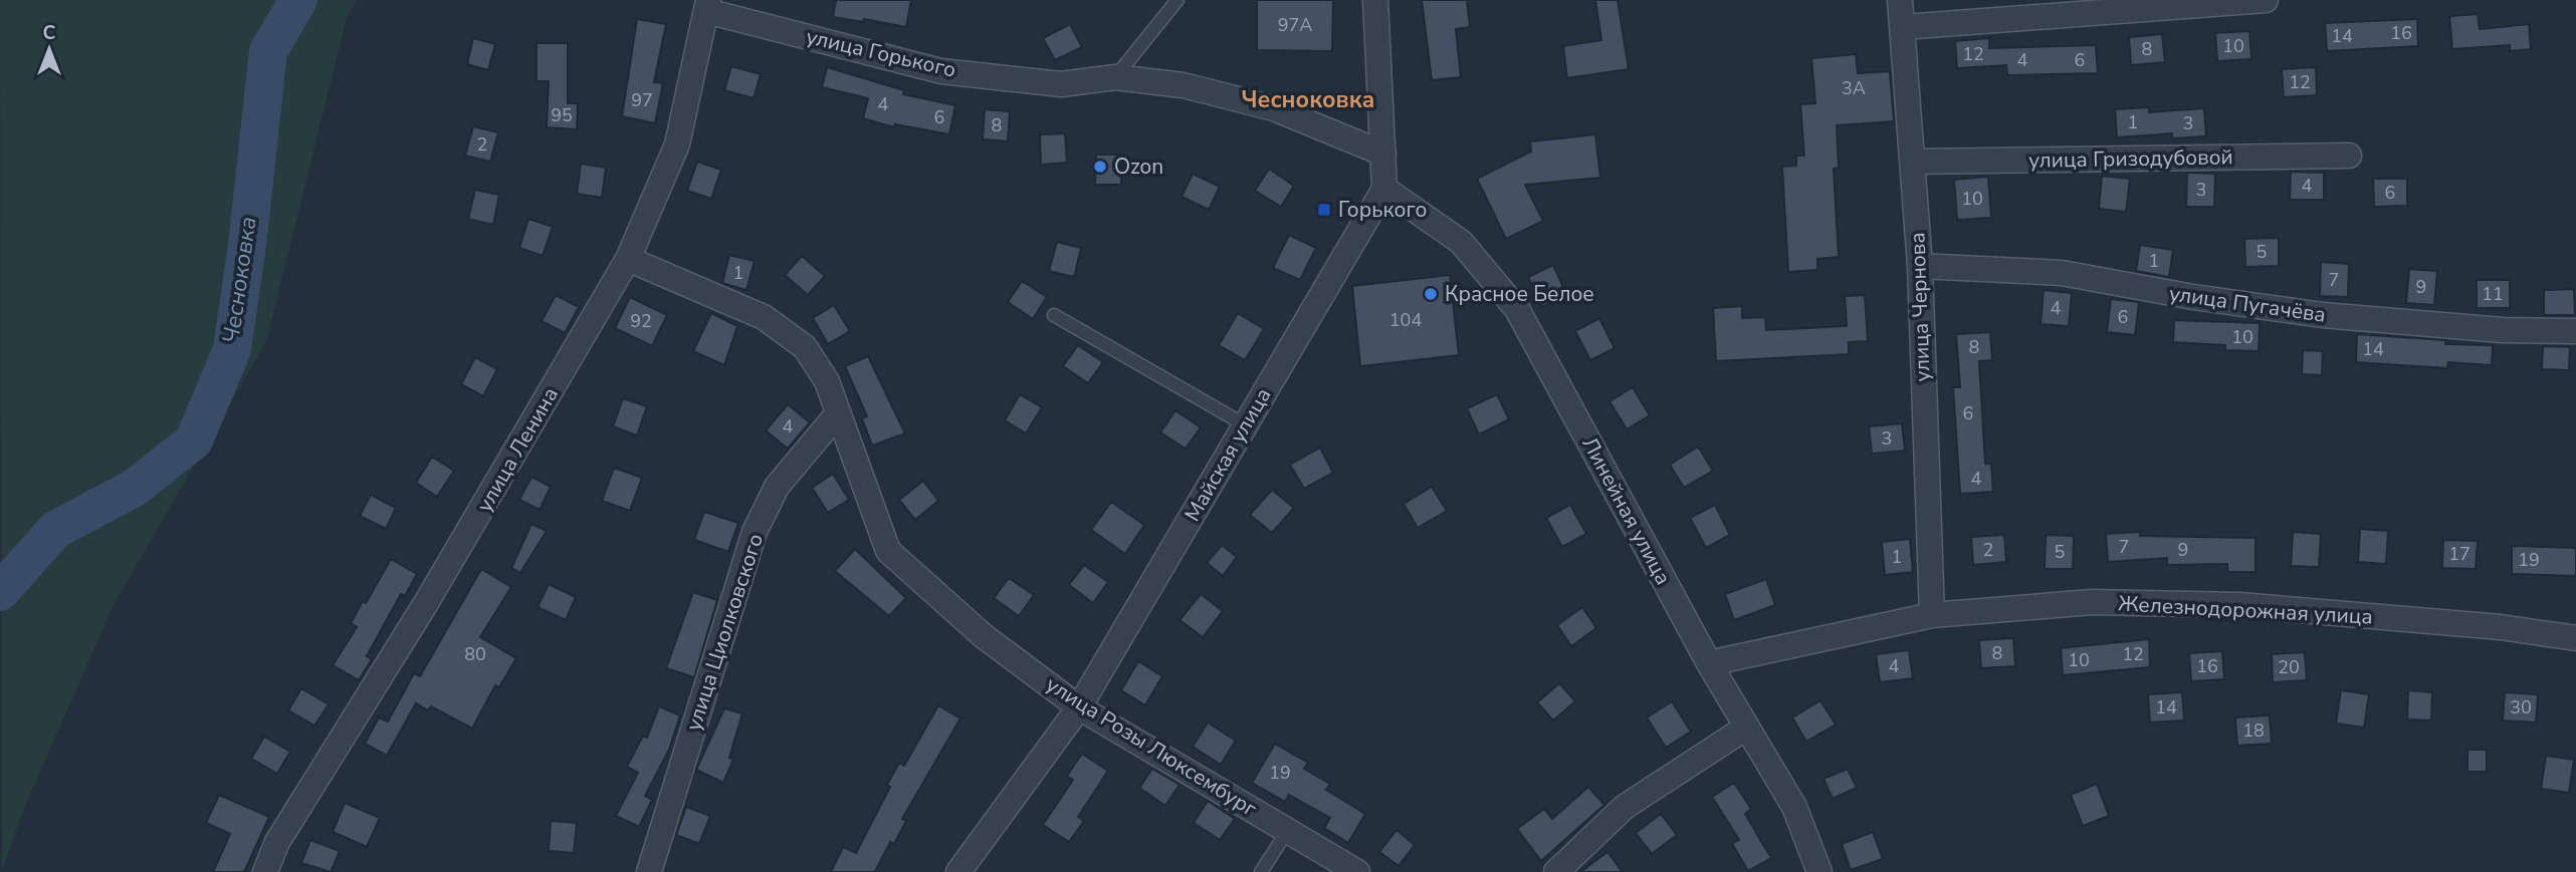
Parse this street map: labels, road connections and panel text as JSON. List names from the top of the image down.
{
  "streets": {
    "street": [
      "улица Горького",
      "улица Гризодубовой",
      "улица Пугачёва",
      "улица Чернова",
      "улица Ленина",
      "Майская улица",
      "Линейная улица",
      "Железнодорожная улица",
      "улица Циолковского",
      "улица Розы Люксембург"
    ]
  },
  "crossings": [
    ["улица Горького", "улица Ленина"],
    ["улица Гризодубовой", "улица Чернова"],
    ["улица Пугачёва", "улица Чернова"],
    ["улица Чернова", "Железнодорожная улица"],
    ["улица Ленина", "улица Розы Люксембург"],
    ["Майская улица", "Линейная улица"],
    ["Майская улица", "улица Розы Люксембург"],
    ["Линейная улица", "Железнодорожная улица"],
    ["улица Циолковского", "улица Розы Люксембург"]
  ],
  "districts": ["Чесноковка"],
  "water": ["Чесноковка"],
  "places": {
    "other": ["Ozon", "Красное Белое"],
    "transit": ["Горького"]
  },
  "house_numbers": [
    "97А",
    "16",
    "14",
    "10",
    "8",
    "12",
    "4",
    "6",
    "12",
    "3А",
    "97",
    "4",
    "95",
    "6",
    "1",
    "3",
    "8",
    "2",
    "4",
    "3",
    "6",
    "10",
    "5",
    "1",
    "1",
    "7",
    "9",
    "11",
    "4",
    "6",
    "104",
    "92",
    "10",
    "8",
    "14",
    "6",
    "4",
    "3",
    "4",
    "7",
    "2",
    "9",
    "5",
    "17",
    "1",
    "19",
    "8",
    "80",
    "12",
    "10",
    "4",
    "16",
    "20",
    "14",
    "30",
    "18",
    "19"
  ],
  "north": "top"
}
